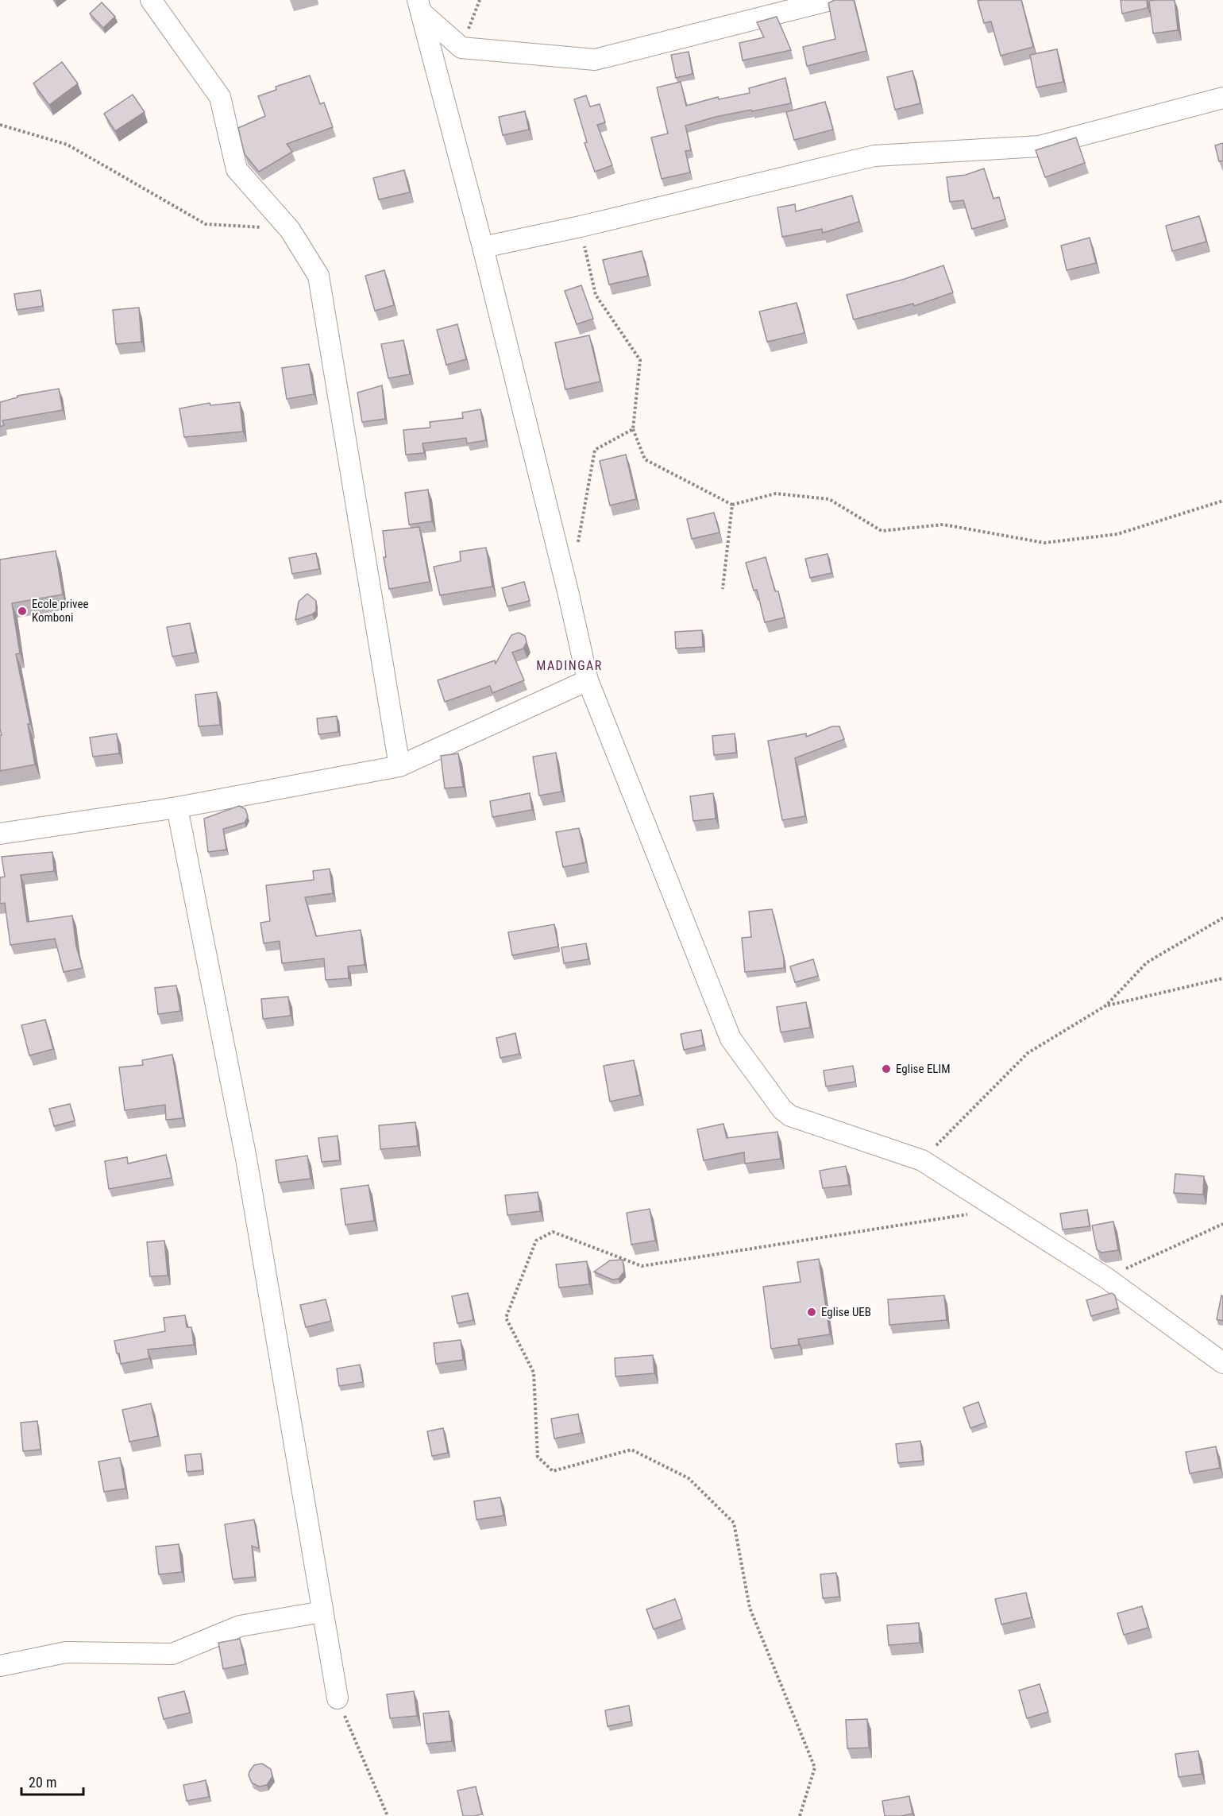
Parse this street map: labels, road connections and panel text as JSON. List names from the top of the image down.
{
  "districts": ["MADINGAR"],
  "places": ["Ecole privee Komboni", "Eglise ELIM", "Eglise UEB"],
  "scale_bar": "20 m"
}
